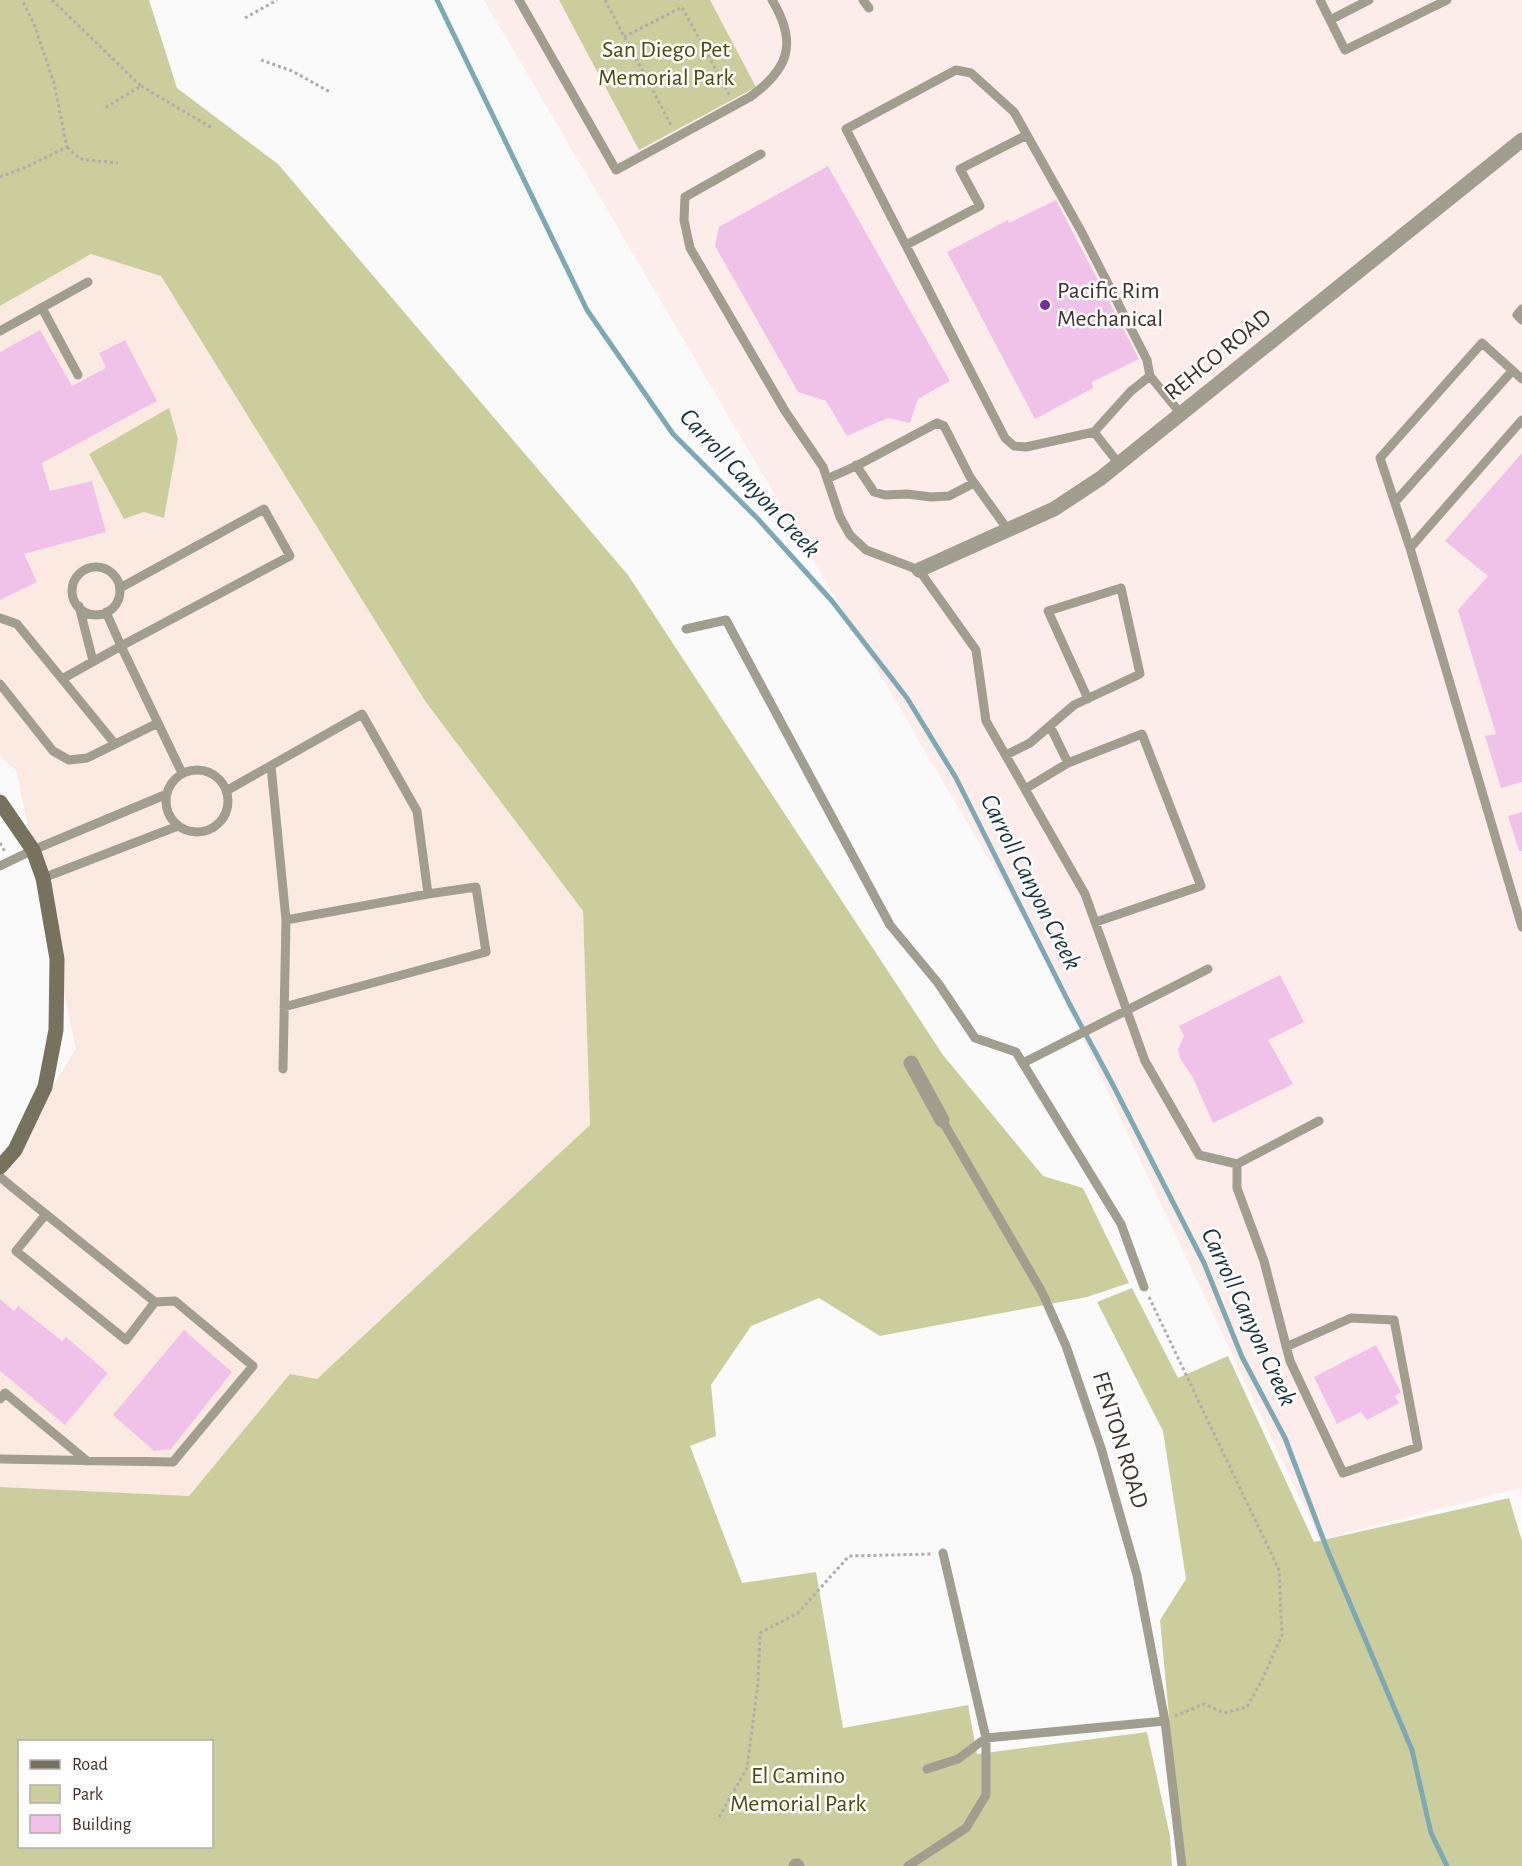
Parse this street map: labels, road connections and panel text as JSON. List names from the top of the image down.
{
  "streets": {
    "street": ["REHCO ROAD", "FENTON ROAD"]
  },
  "water": ["Carroll Canyon Creek"],
  "parks": ["San Diego Pet Memorial Park", "El Camino Memorial Park"],
  "places": ["Pacific Rim Mechanical"],
  "legend": ["Road", "Park", "Building"]
}
